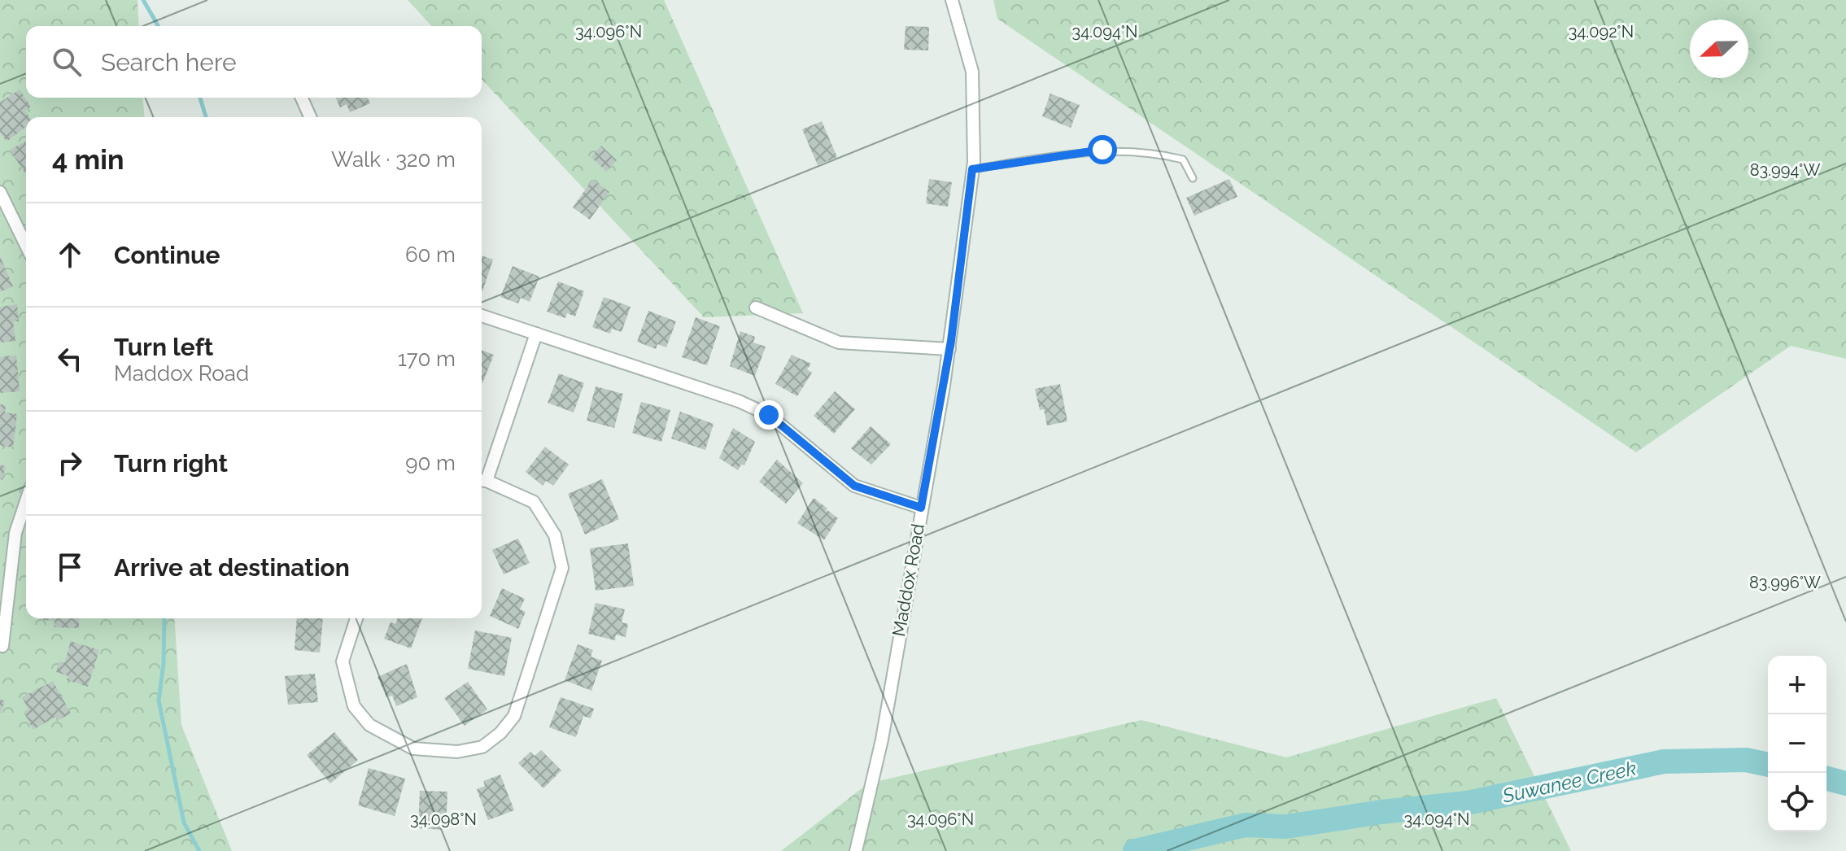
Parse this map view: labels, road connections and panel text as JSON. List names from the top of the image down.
{
  "streets": {
    "street": ["Maddox Road"]
  },
  "water": ["Suwanee Creek"],
  "north": "left",
  "page": {
    "search": "Search here",
    "heading": ["4 min", "Walk · 320 m"],
    "list": [
      ["Continue", "60 m"],
      ["Turn left", "Maddox Road", "170 m"],
      ["Turn right", "90 m"],
      "Arrive at destination"
    ],
    "map_buttons": ["+", "−"]
  },
  "coordinates": [
    "34.096°N",
    "34.094°N",
    "34.092°N",
    "83.994°W",
    "83.996°W",
    "34.098°N"
  ]
}
